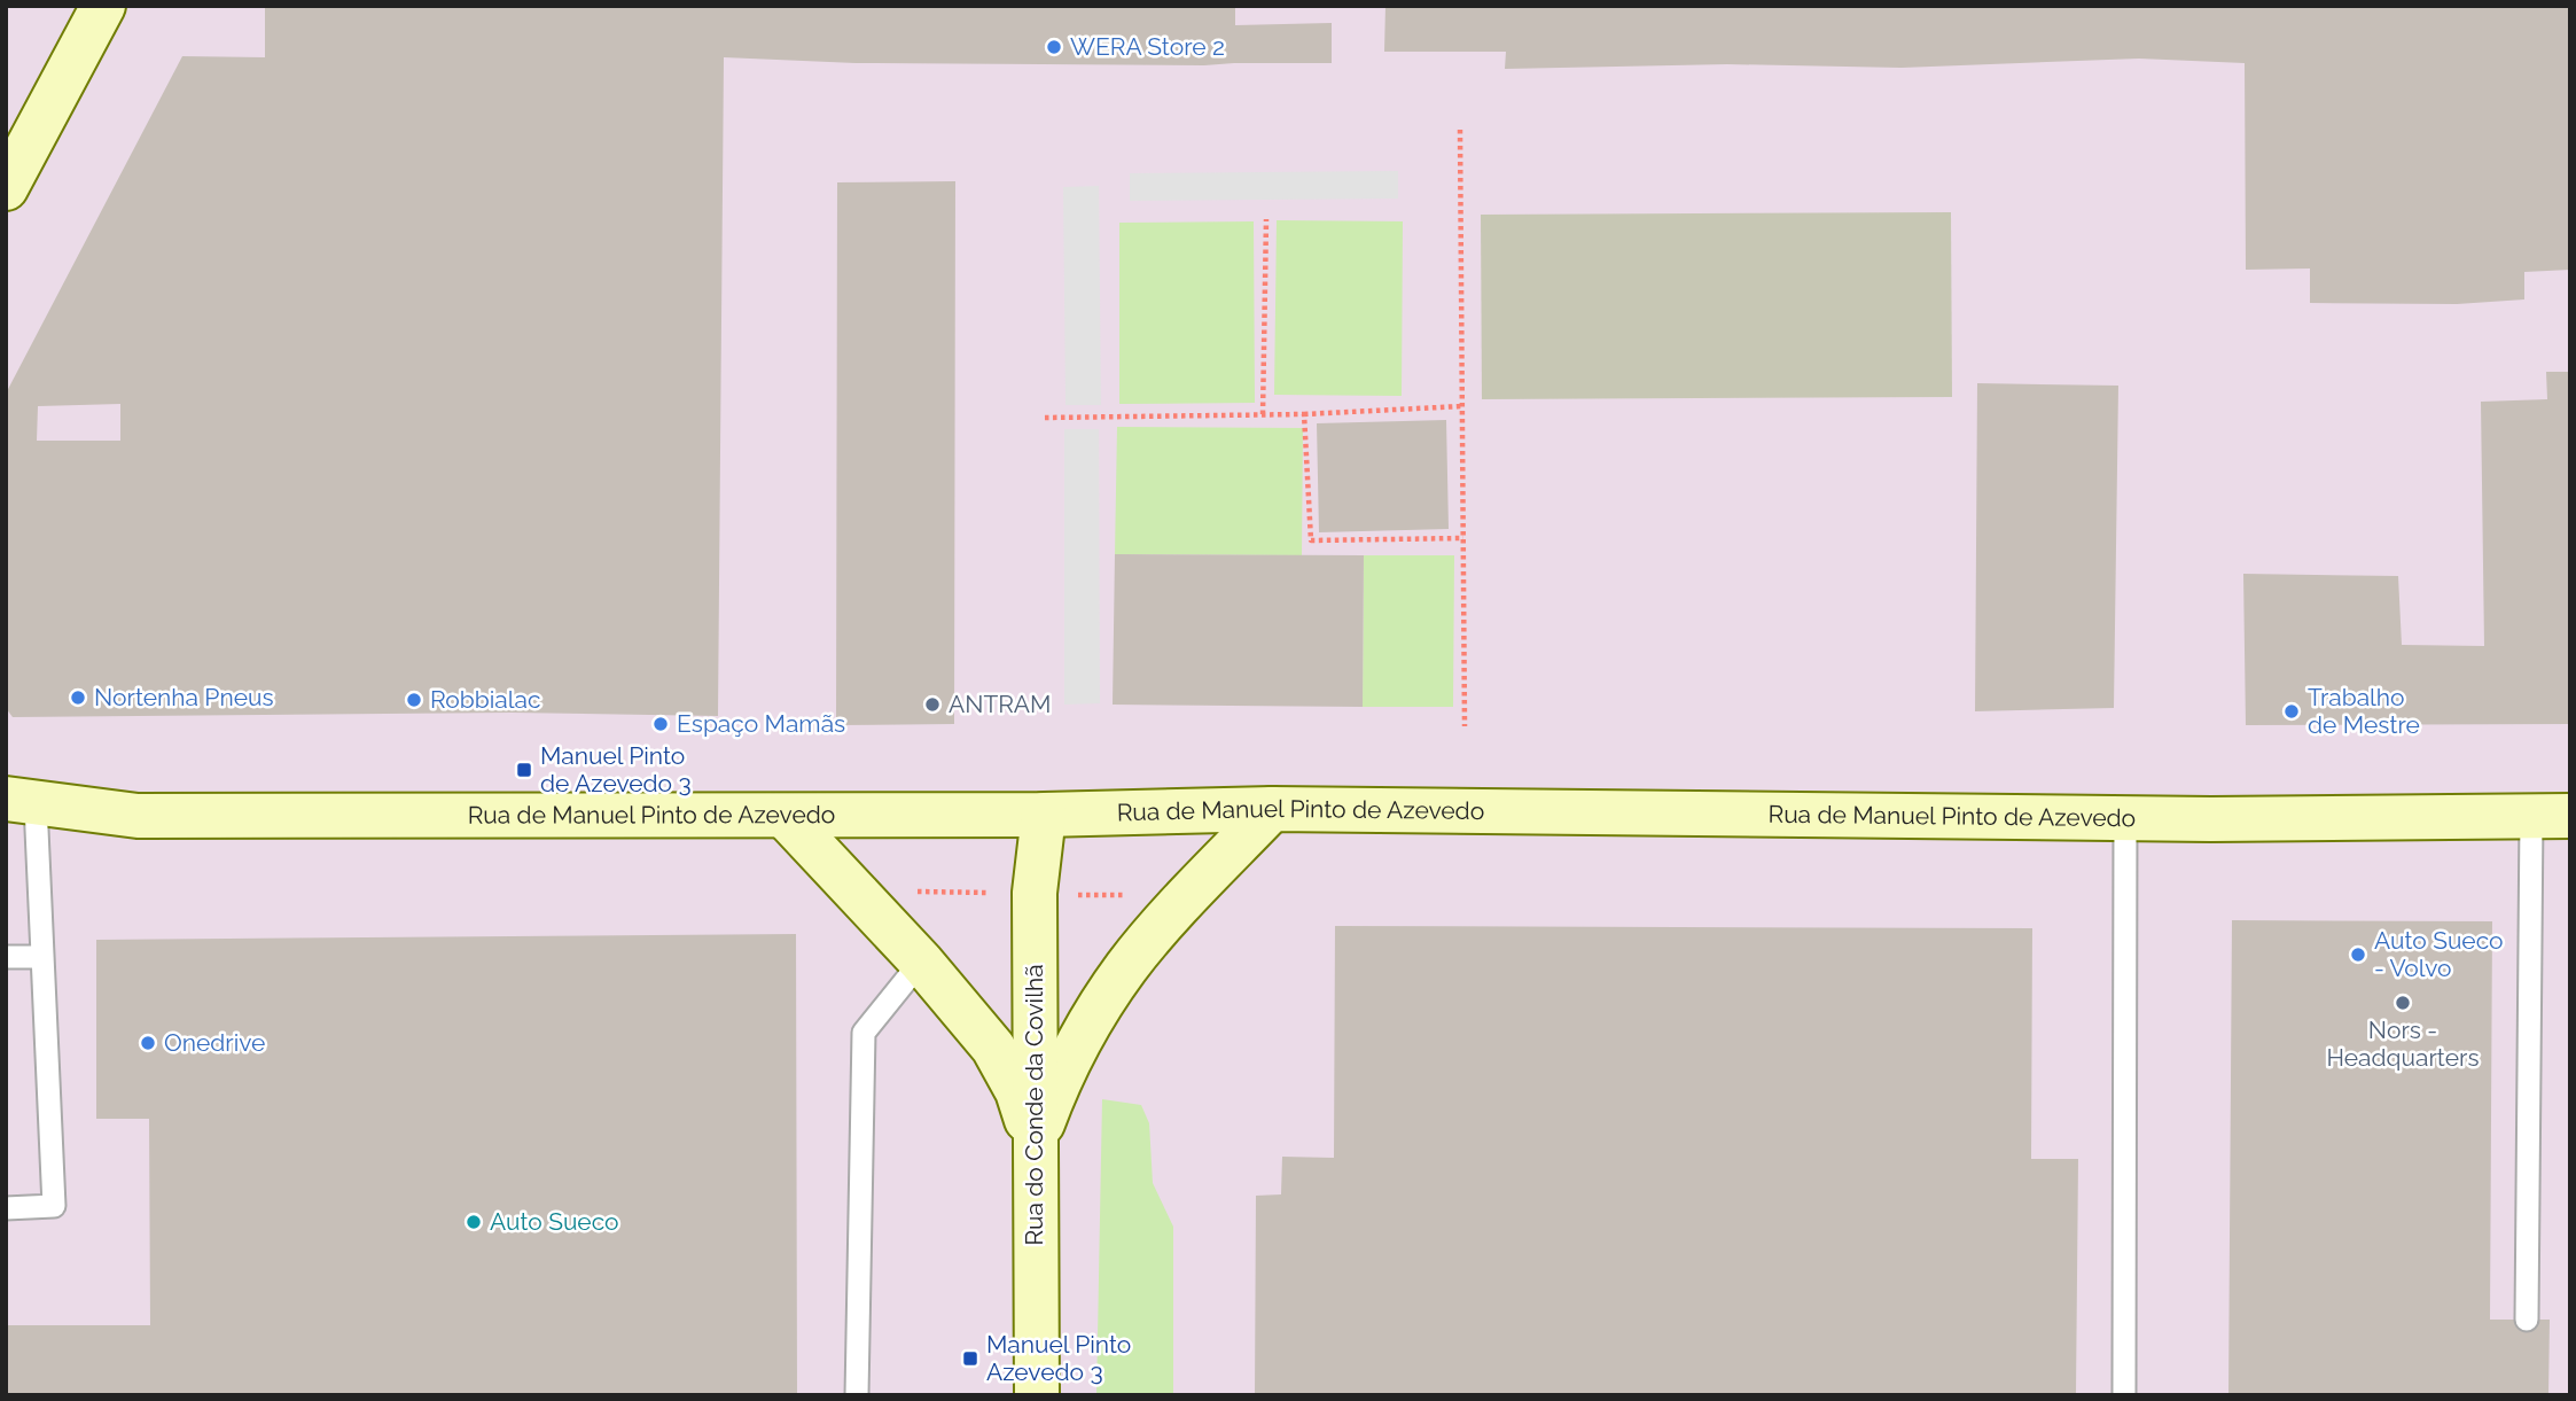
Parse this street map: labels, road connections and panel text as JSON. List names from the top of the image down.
{
  "streets": {
    "main road": ["Rua de Manuel Pinto de Azevedo", "Rua do Conde da Covilhã"]
  },
  "crossings": [
    ["Rua de Manuel Pinto de Azevedo", "Rua do Conde da Covilhã"]
  ],
  "places": {
    "other": [
      "WERA Store 2",
      "Nortenha Pneus",
      "Robbialac",
      "ANTRAM",
      "Trabalho de Mestre",
      "Espaço Mamãs",
      "Auto Sueco - Volvo",
      "Nors - Headquarters",
      "Onedrive",
      "Auto Sueco"
    ],
    "transit": ["Manuel Pinto de Azevedo 3", "Manuel Pinto Azevedo 3"]
  }
}
